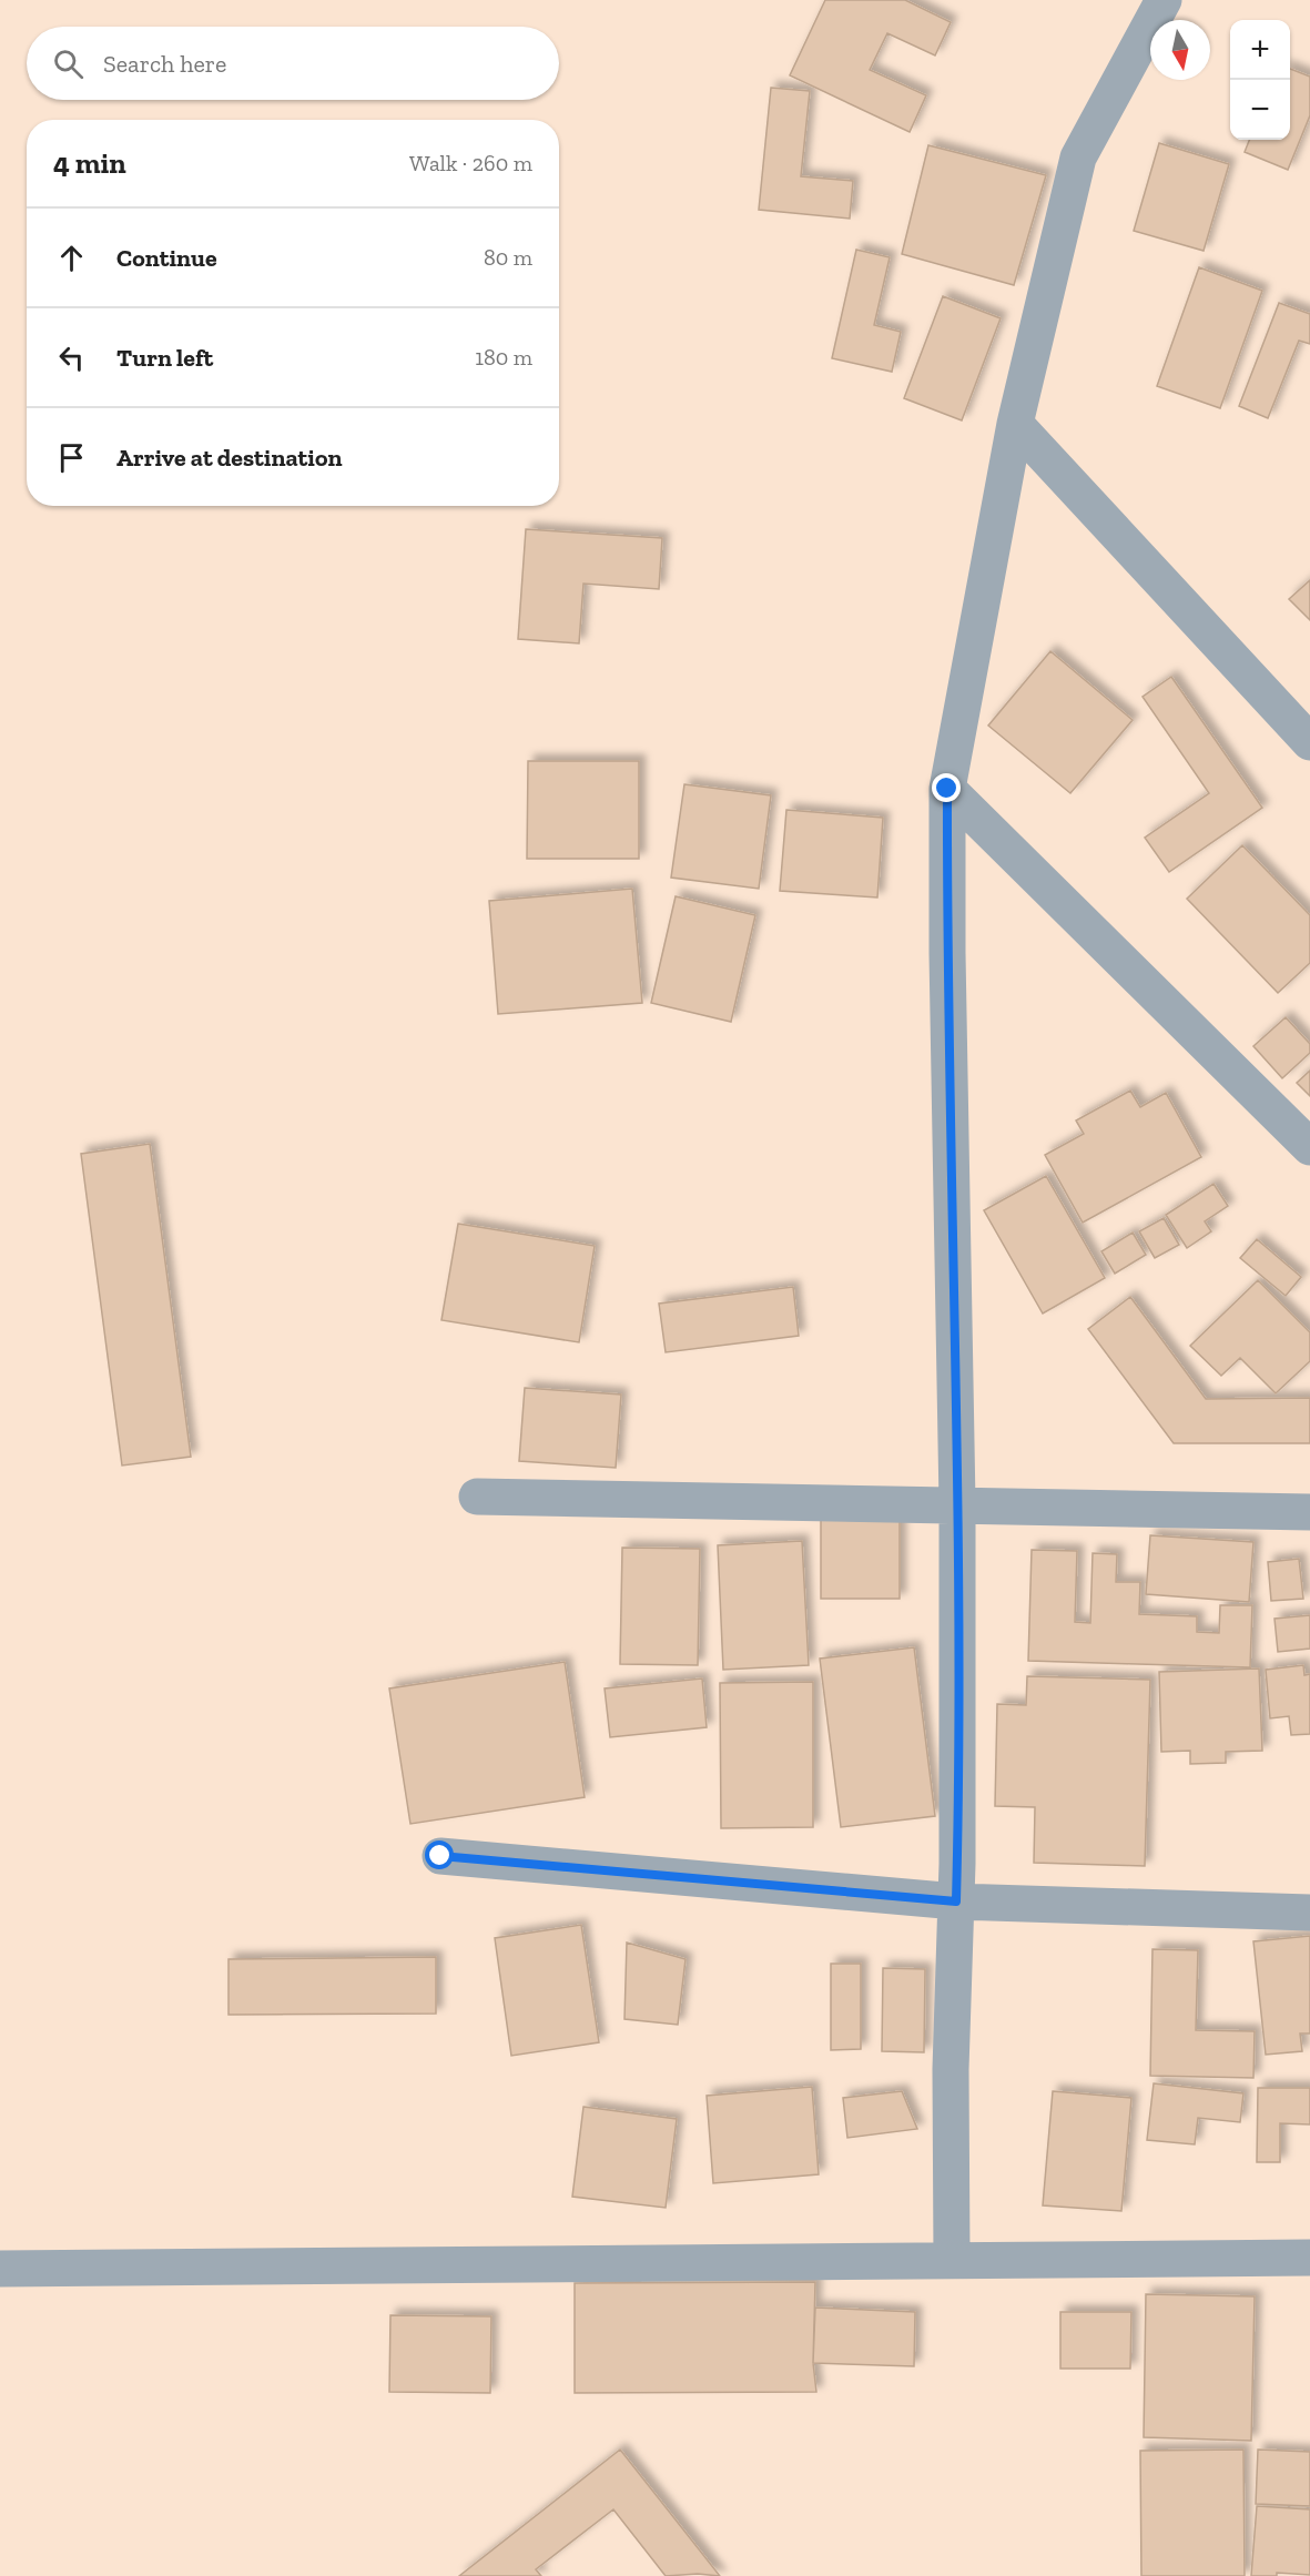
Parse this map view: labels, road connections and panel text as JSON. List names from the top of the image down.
{
  "north": "bottom",
  "page": {
    "map_buttons": ["+", "−"],
    "search": "Search here",
    "heading": ["4 min", "Walk · 260 m"],
    "list": [
      ["Continue", "80 m"],
      ["Turn left", "180 m"],
      "Arrive at destination"
    ]
  }
}
